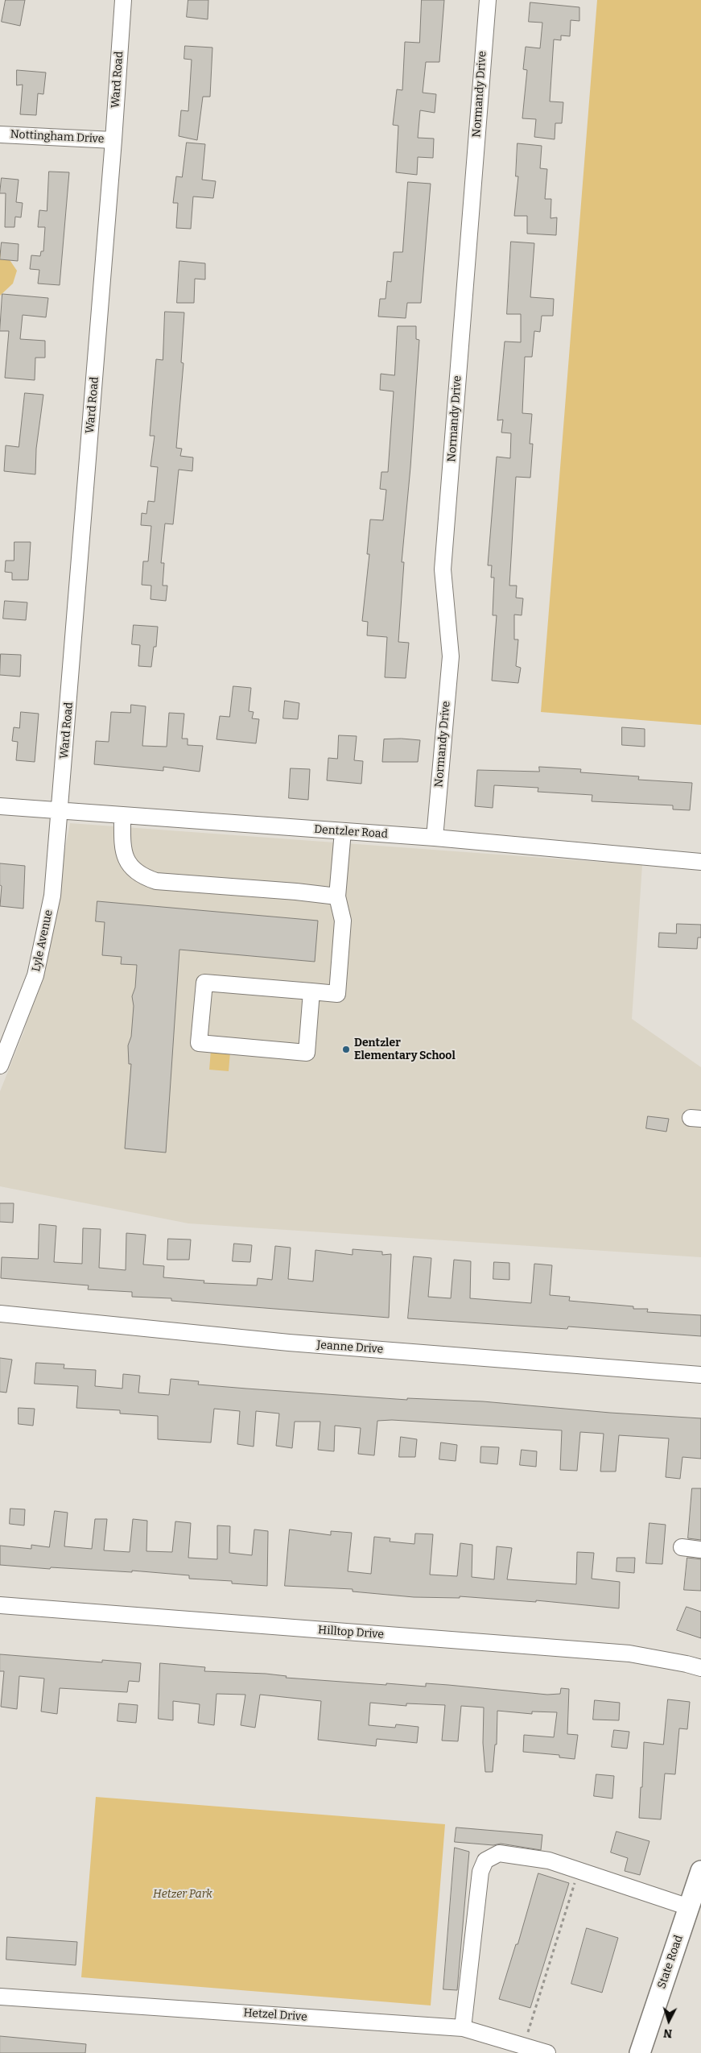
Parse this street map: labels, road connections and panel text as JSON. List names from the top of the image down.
{
  "streets": {
    "main road": ["State Road"],
    "street": [
      "Ward Road",
      "Normandy Drive",
      "Nottingham Drive",
      "Dentzler Road",
      "Lyle Avenue",
      "Jeanne Drive",
      "Hilltop Drive",
      "Hetzel Drive"
    ]
  },
  "crossings": [
    ["Ward Road", "Nottingham Drive"],
    ["Ward Road", "Dentzler Road"],
    ["Ward Road", "Lyle Avenue"],
    ["Normandy Drive", "Dentzler Road"],
    ["Dentzler Road", "Lyle Avenue"]
  ],
  "parks": ["Hetzer Park"],
  "places": ["Dentzler Elementary School"],
  "north": "bottom"
}
